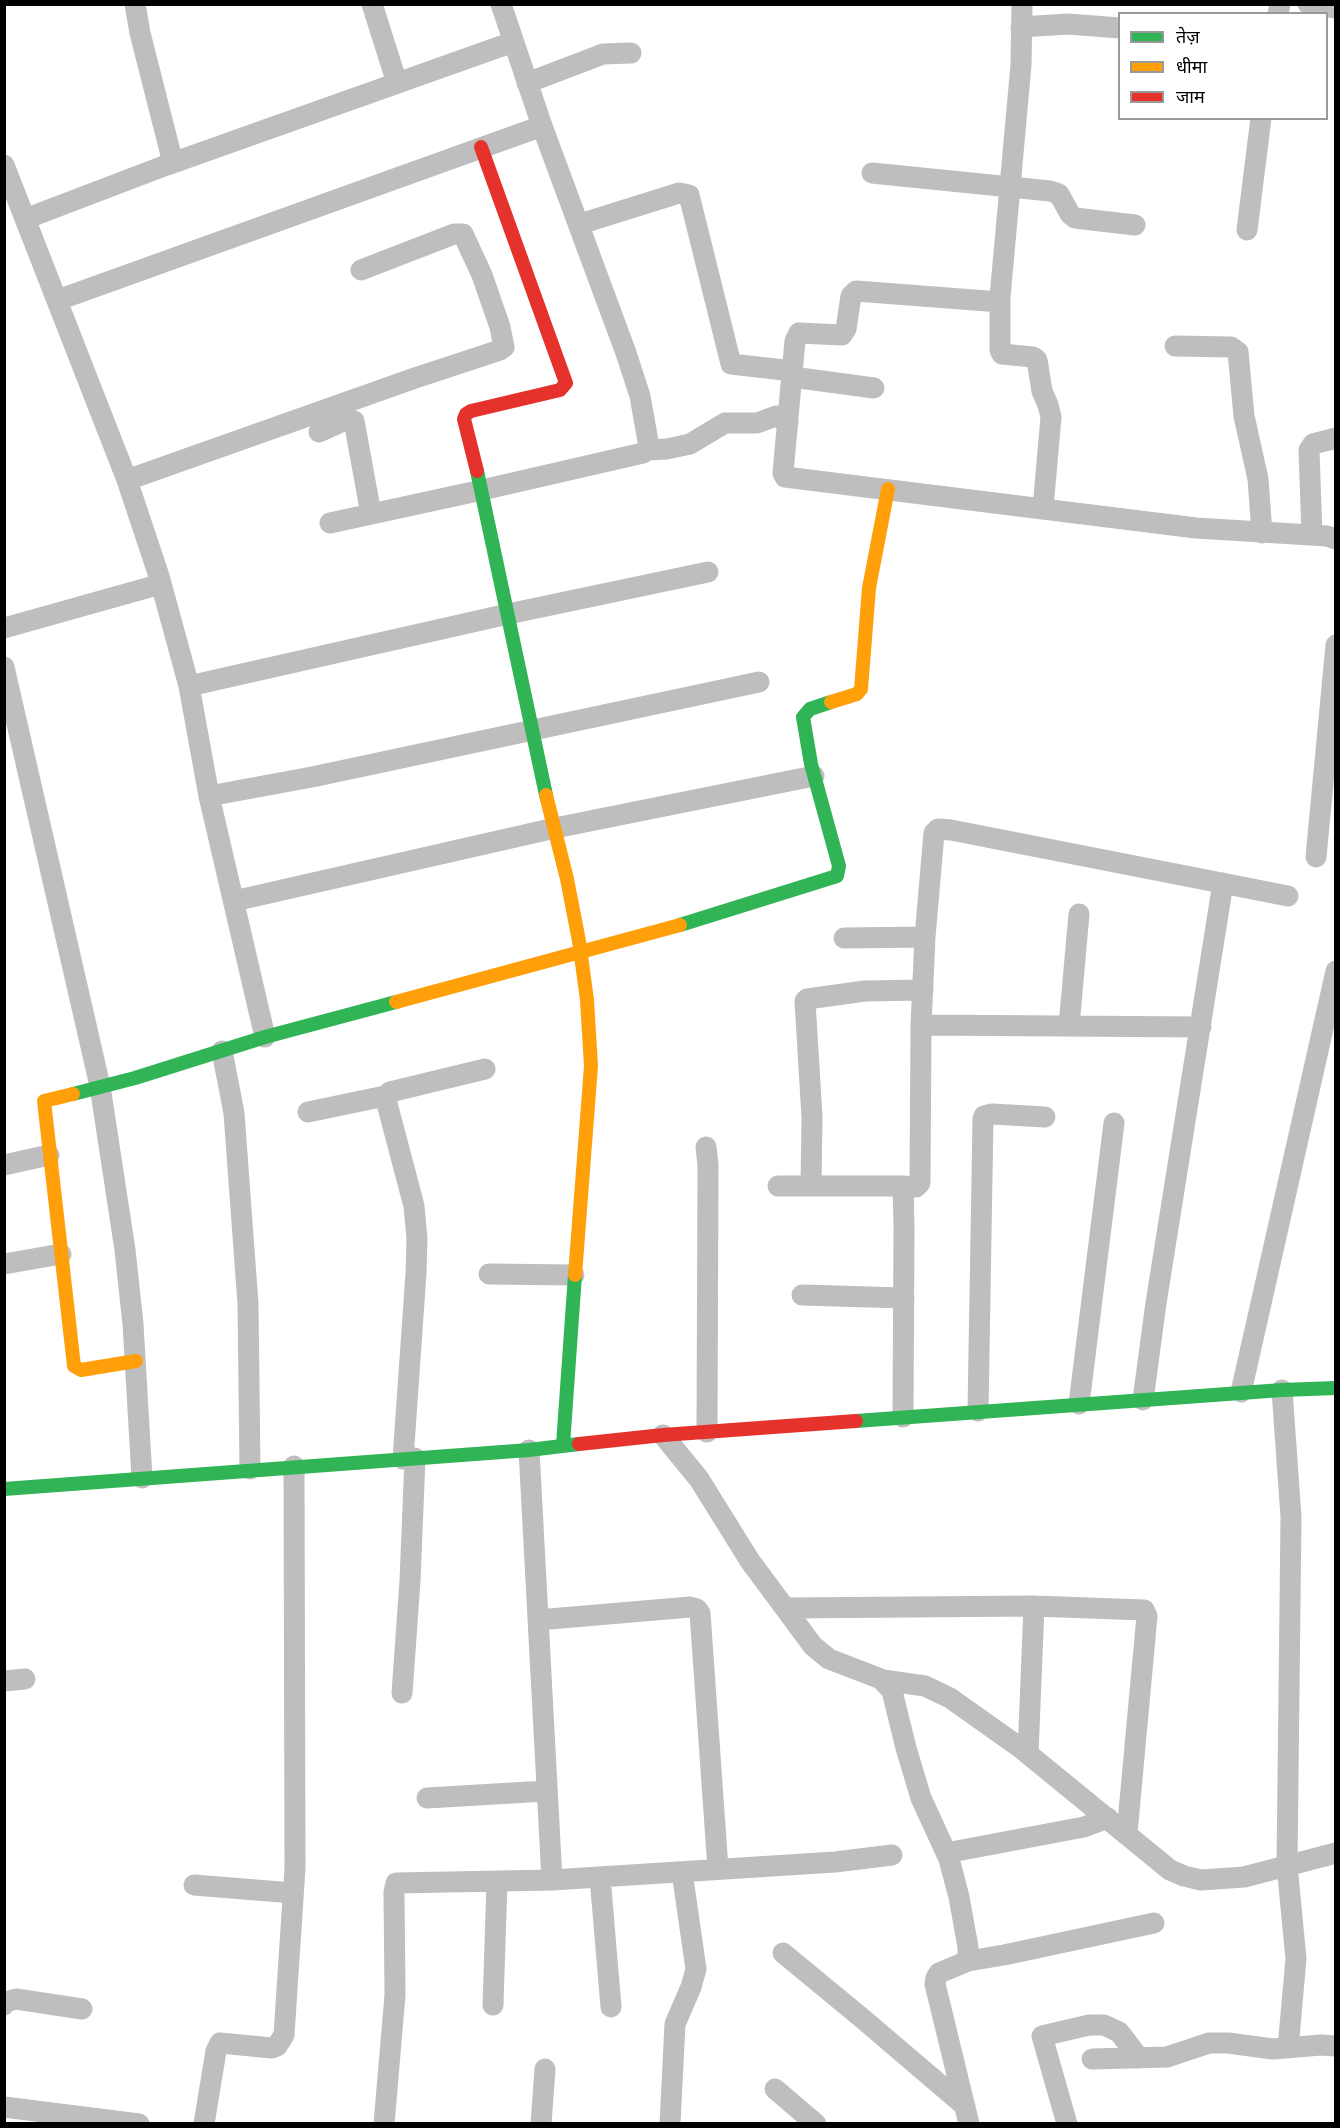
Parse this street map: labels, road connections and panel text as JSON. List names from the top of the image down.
{
  "legend": ["तेज़", "धीमा", "जाम"]
}
